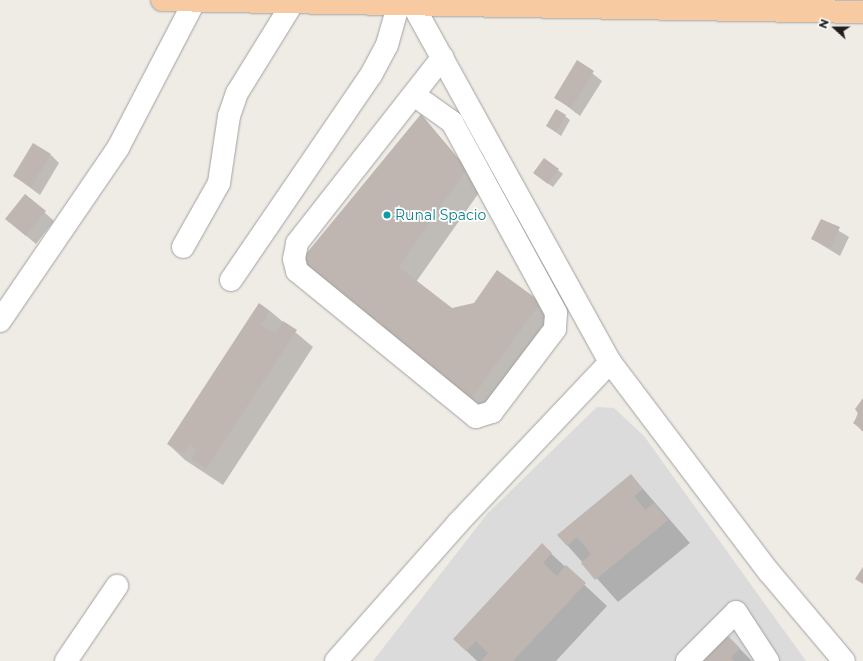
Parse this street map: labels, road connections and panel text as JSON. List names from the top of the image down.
{
  "places": ["Runal Spacio"],
  "north": "left"
}
